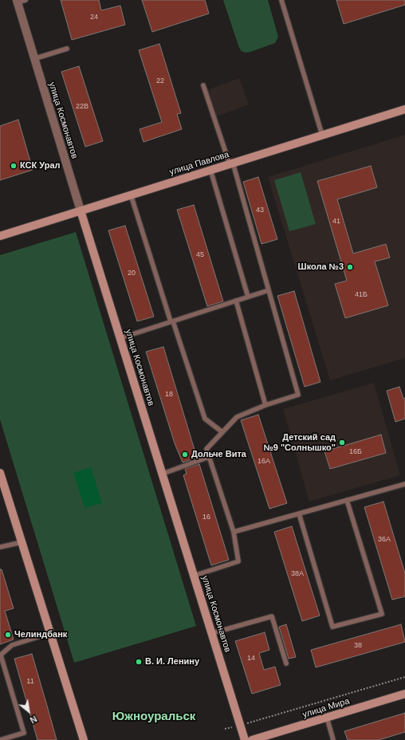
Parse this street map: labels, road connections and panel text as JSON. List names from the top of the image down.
{
  "streets": {
    "street": ["улица Космонавтов", "улица Павлова", "улица Мира"]
  },
  "crossings": [
    ["улица Космонавтов", "улица Павлова"]
  ],
  "districts": ["Южноуральск"],
  "places": [
    "КСК Урал",
    "Школа №3",
    "Детский сад №9 \"Солнышко\"",
    "Дольче Вита",
    "Челиндбанк",
    "В. И. Ленину"
  ],
  "house_numbers": [
    "24",
    "22",
    "22В",
    "43",
    "41",
    "45",
    "20",
    "41Б",
    "18",
    "16Б",
    "16А",
    "16",
    "36А",
    "38А",
    "38",
    "14",
    "11"
  ],
  "north": "bottom right"
}
